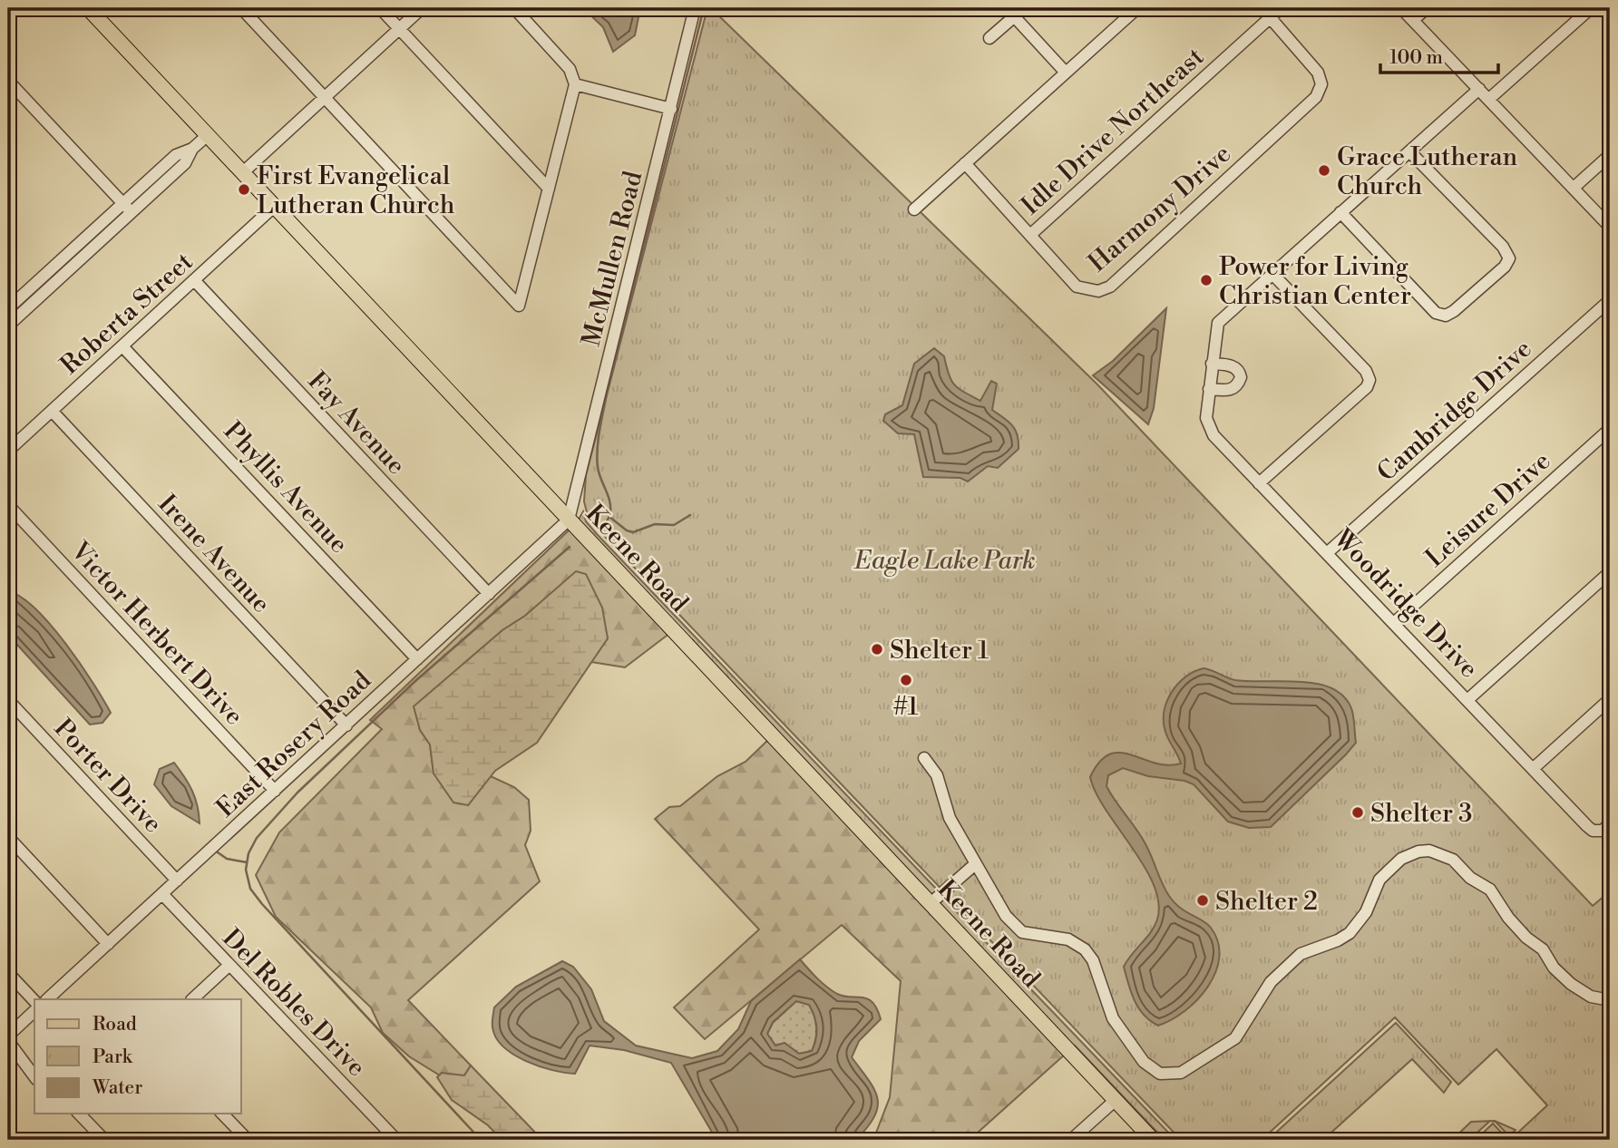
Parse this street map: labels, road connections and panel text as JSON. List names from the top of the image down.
{
  "streets": {
    "main road": ["Keene Road"],
    "street": [
      "Idle Drive Northeast",
      "Harmony Drive",
      "McMullen Road",
      "Roberta Street",
      "Cambridge Drive",
      "Fay Avenue",
      "Phyllis Avenue",
      "Leisure Drive",
      "Irene Avenue",
      "Woodridge Drive",
      "Victor Herbert Drive",
      "East Rosery Road",
      "Porter Drive",
      "Del Robles Drive"
    ]
  },
  "crossings": [
    ["Idle Drive Northeast", "Harmony Drive"],
    ["McMullen Road", "Keene Road"],
    ["McMullen Road", "East Rosery Road"],
    ["Roberta Street", "Fay Avenue"],
    ["Roberta Street", "Phyllis Avenue"],
    ["Roberta Street", "Irene Avenue"],
    ["Roberta Street", "Keene Road"],
    ["Cambridge Drive", "Woodridge Drive"],
    ["Fay Avenue", "East Rosery Road"],
    ["Phyllis Avenue", "East Rosery Road"],
    ["Leisure Drive", "Woodridge Drive"],
    ["Irene Avenue", "East Rosery Road"],
    ["Keene Road", "East Rosery Road"],
    ["Victor Herbert Drive", "East Rosery Road"],
    ["East Rosery Road", "Porter Drive"],
    ["East Rosery Road", "Del Robles Drive"]
  ],
  "parks": ["Eagle Lake Park"],
  "places": [
    "Grace Lutheran Church",
    "First Evangelical Lutheran Church",
    "Power for Living Christian Center",
    "Shelter 1",
    "#1",
    "Shelter 3",
    "Shelter 2"
  ],
  "legend": ["Road", "Park", "Water"],
  "scale_bar": "100 m"
}
